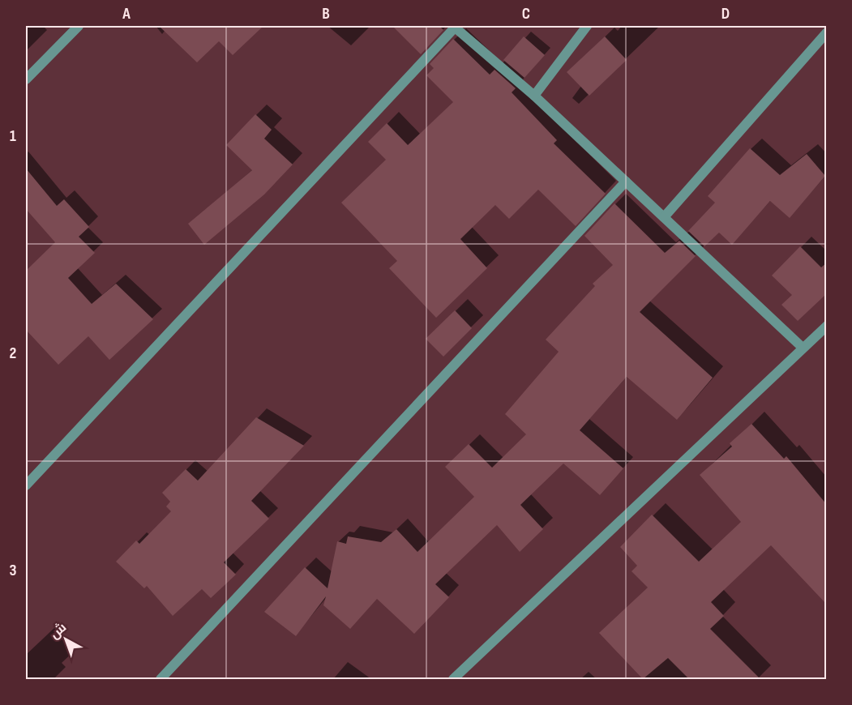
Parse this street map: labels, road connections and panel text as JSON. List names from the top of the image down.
{
  "north": "top left",
  "grid": {
    "columns": [
      "A",
      "B",
      "C",
      "D"
    ],
    "rows": ["1", "2", "3"]
  }
}
